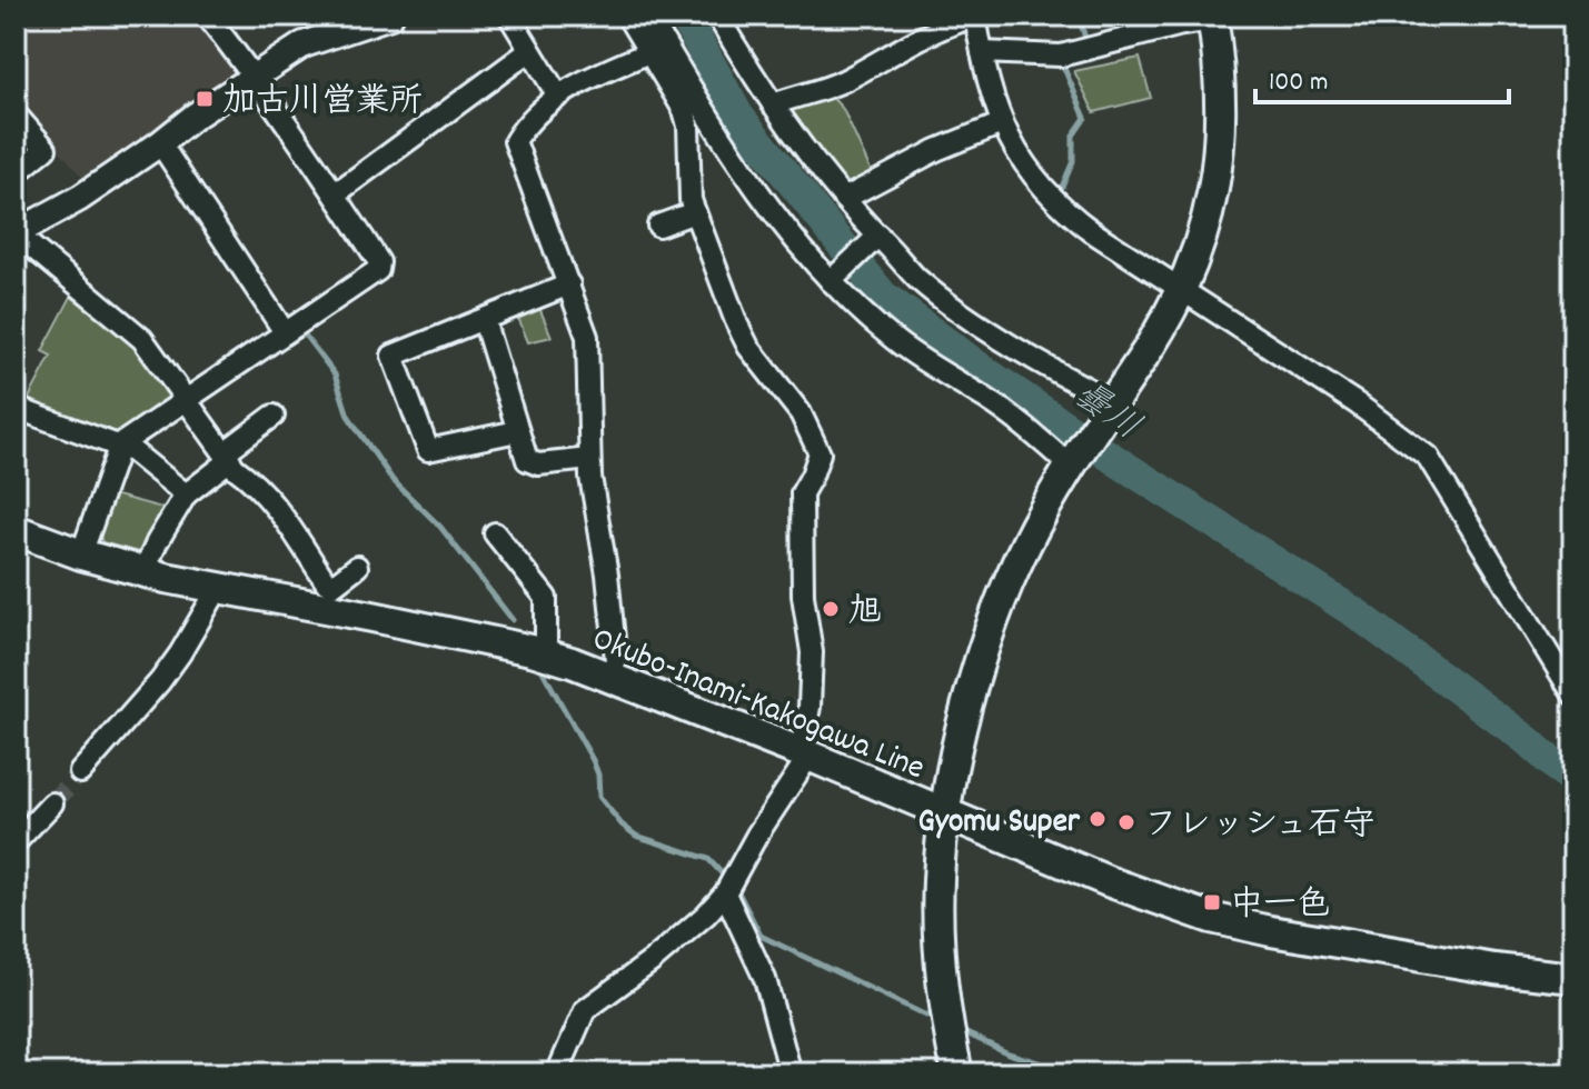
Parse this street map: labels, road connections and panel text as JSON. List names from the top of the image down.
{
  "streets": {
    "main road": ["Okubo-Inami-Kakogawa Line"]
  },
  "water": ["曇川"],
  "places": {
    "transit": ["加古川営業所", "中一色"],
    "other": ["旭", "Gyomu Super", "フレッシュ石守"]
  },
  "scale_bar": "100 m"
}
